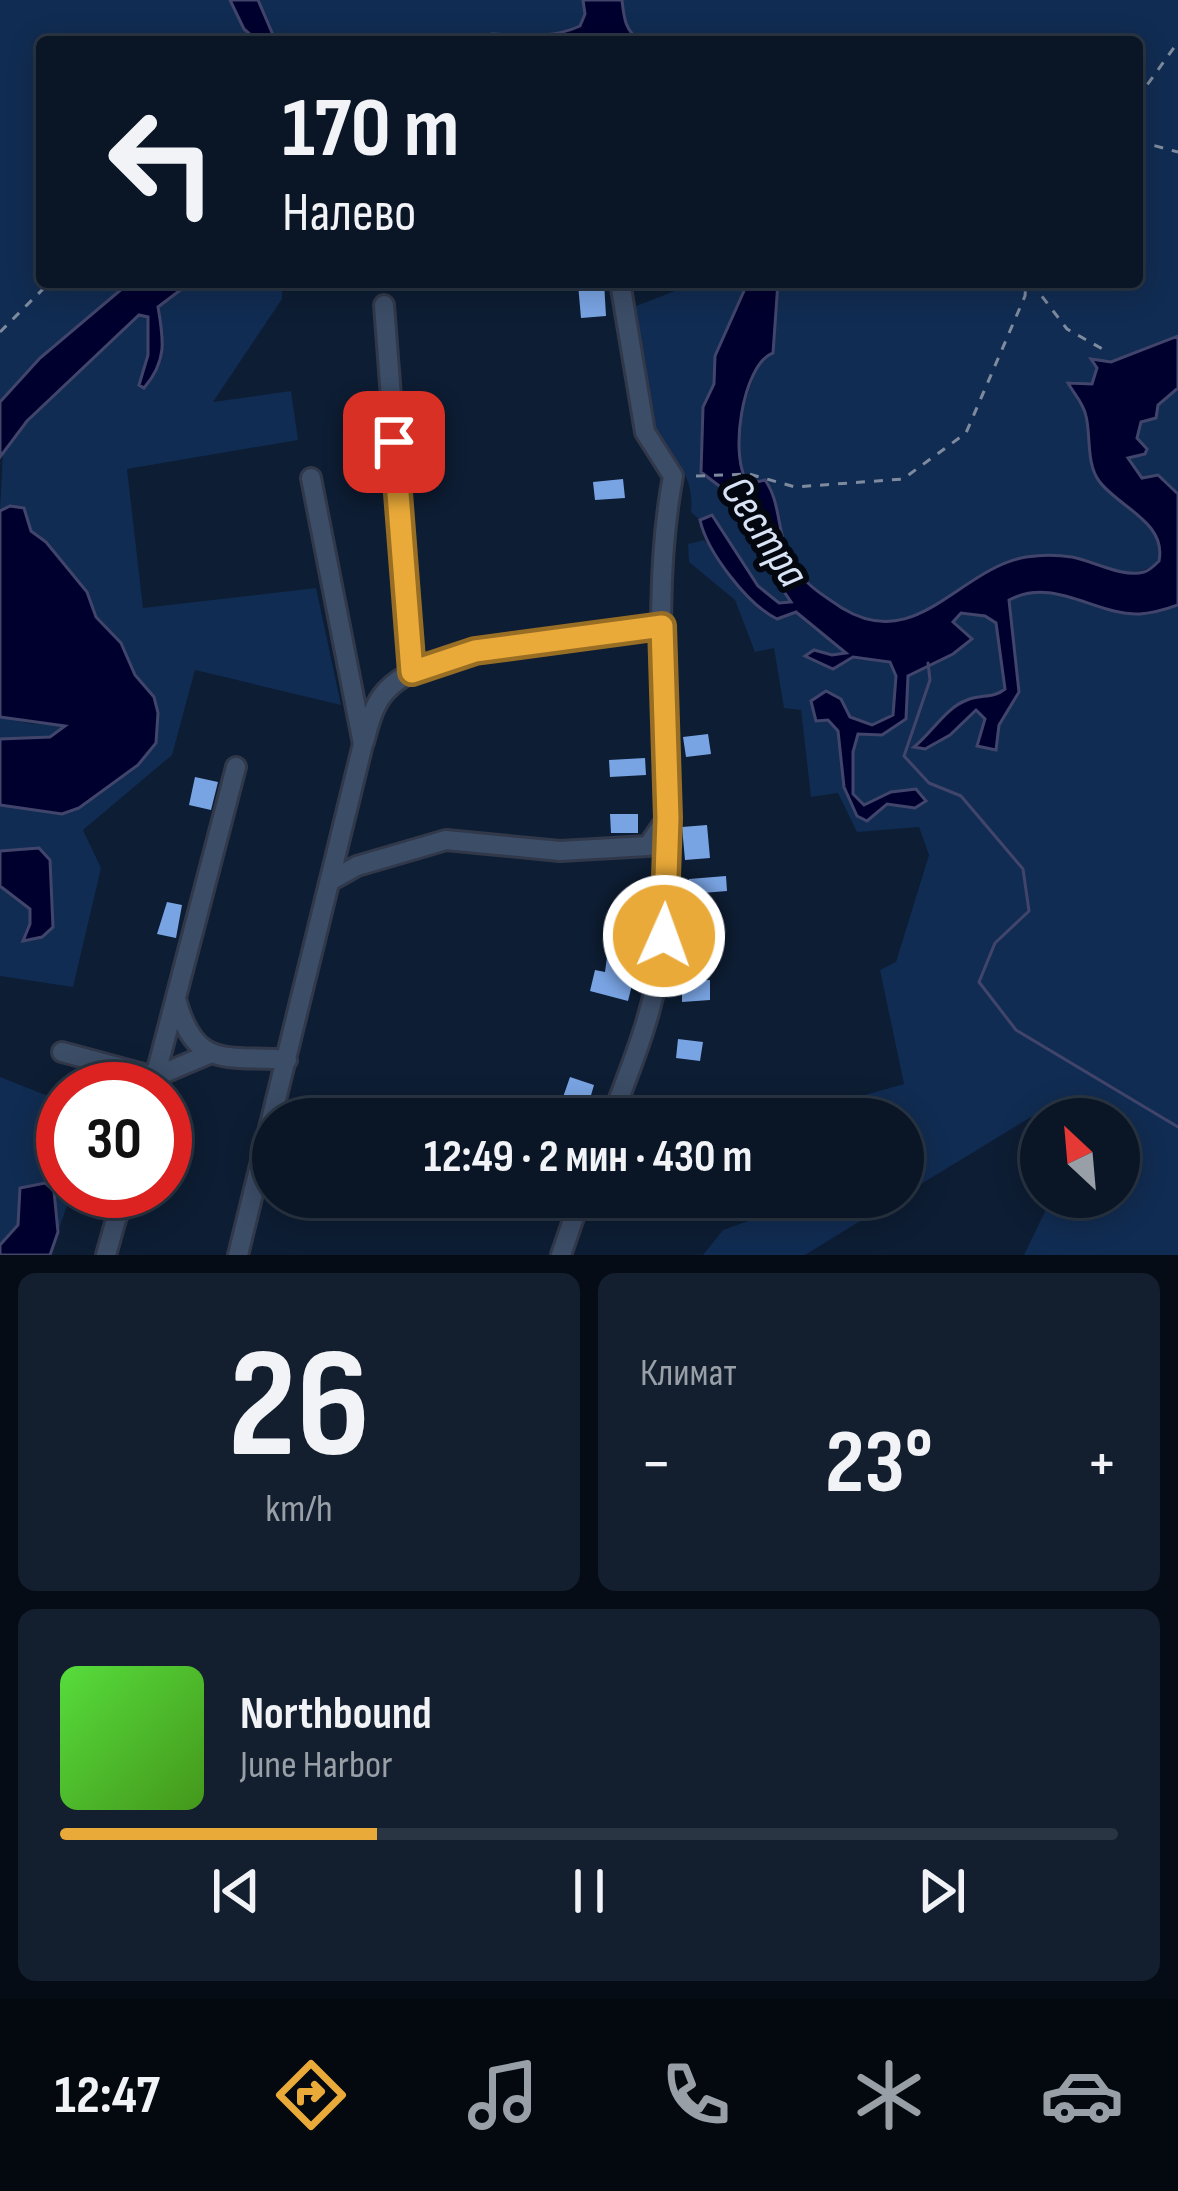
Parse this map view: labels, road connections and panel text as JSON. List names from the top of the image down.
{
  "water": ["Сестра"],
  "north": "top left",
  "page": {
    "turn": ["170 m", "Налево"],
    "limit": "30",
    "trip": "12:49 · 2 мин · 430 m",
    "tile": [
      ["26", "km/h"],
      "Климат"
    ],
    "heat": ["−", "23°", "+"],
    "song": ["Northbound", "June Harbor"],
    "tabs": "12:47"
  }
}
